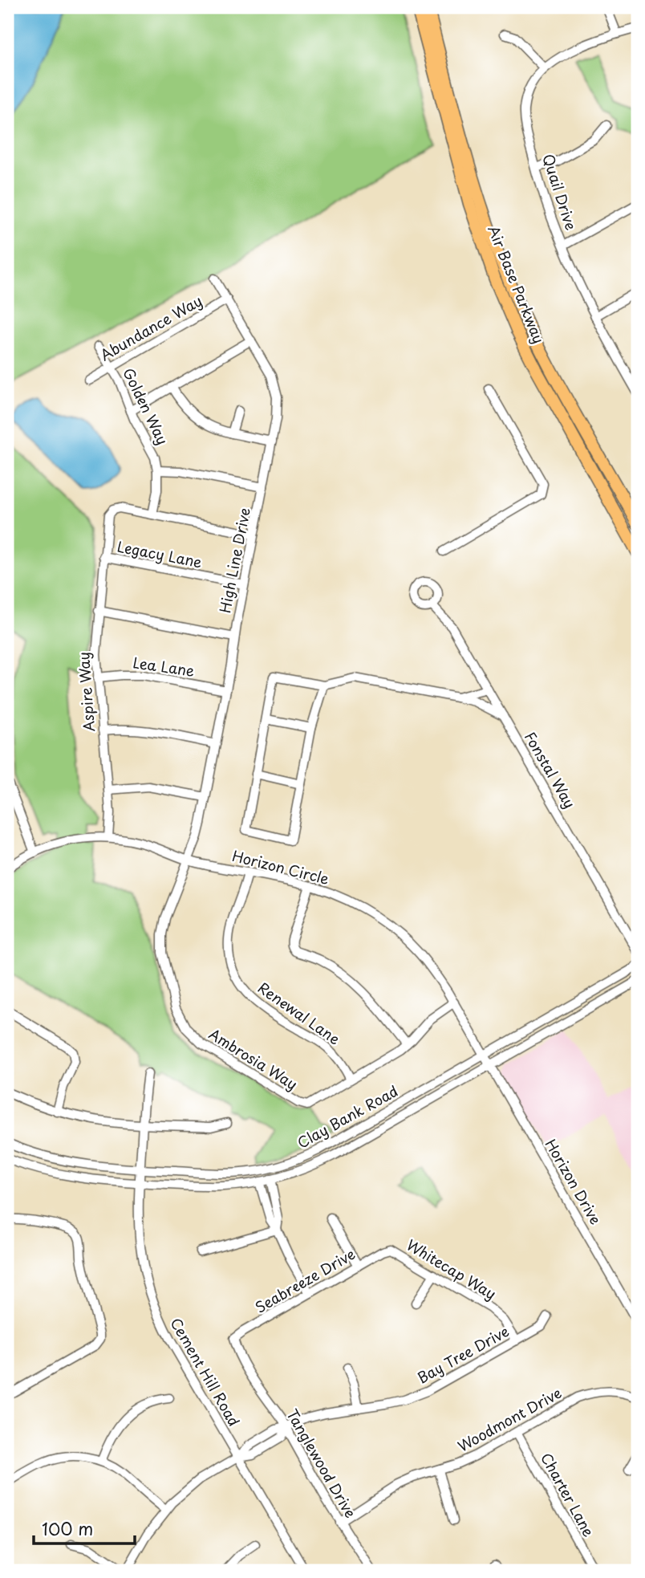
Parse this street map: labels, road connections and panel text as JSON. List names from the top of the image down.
{
  "streets": {
    "main road": ["Air Base Parkway"],
    "street": [
      "Quail Drive",
      "Abundance Way",
      "Golden Way",
      "Legacy Lane",
      "High Line Drive",
      "Lea Lane",
      "Aspire Way",
      "Fonstal Way",
      "Horizon Circle",
      "Renewal Lane",
      "Ambrosia Way",
      "Clay Bank Road",
      "Horizon Drive",
      "Whitecap Way",
      "Seabreeze Drive",
      "Bay Tree Drive",
      "Cement Hill Road",
      "Woodmont Drive",
      "Tanglewood Drive",
      "Charter Lane"
    ]
  },
  "crossings": [
    ["Abundance Way", "Golden Way"],
    ["Abundance Way", "High Line Drive"],
    ["Golden Way", "Aspire Way"],
    ["Legacy Lane", "High Line Drive"],
    ["Legacy Lane", "Aspire Way"],
    ["High Line Drive", "Lea Lane"],
    ["High Line Drive", "Horizon Circle"],
    ["High Line Drive", "Ambrosia Way"],
    ["Lea Lane", "Aspire Way"],
    ["Aspire Way", "Horizon Circle"],
    ["Horizon Circle", "Renewal Lane"],
    ["Horizon Circle", "Ambrosia Way"],
    ["Horizon Circle", "Clay Bank Road"],
    ["Horizon Circle", "Horizon Drive"],
    ["Renewal Lane", "Ambrosia Way"],
    ["Clay Bank Road", "Horizon Drive"],
    ["Clay Bank Road", "Cement Hill Road"],
    ["Whitecap Way", "Seabreeze Drive"],
    ["Whitecap Way", "Bay Tree Drive"],
    ["Seabreeze Drive", "Tanglewood Drive"],
    ["Bay Tree Drive", "Cement Hill Road"],
    ["Bay Tree Drive", "Tanglewood Drive"],
    ["Woodmont Drive", "Tanglewood Drive"],
    ["Woodmont Drive", "Charter Lane"]
  ],
  "scale_bar": "100 m"
}
